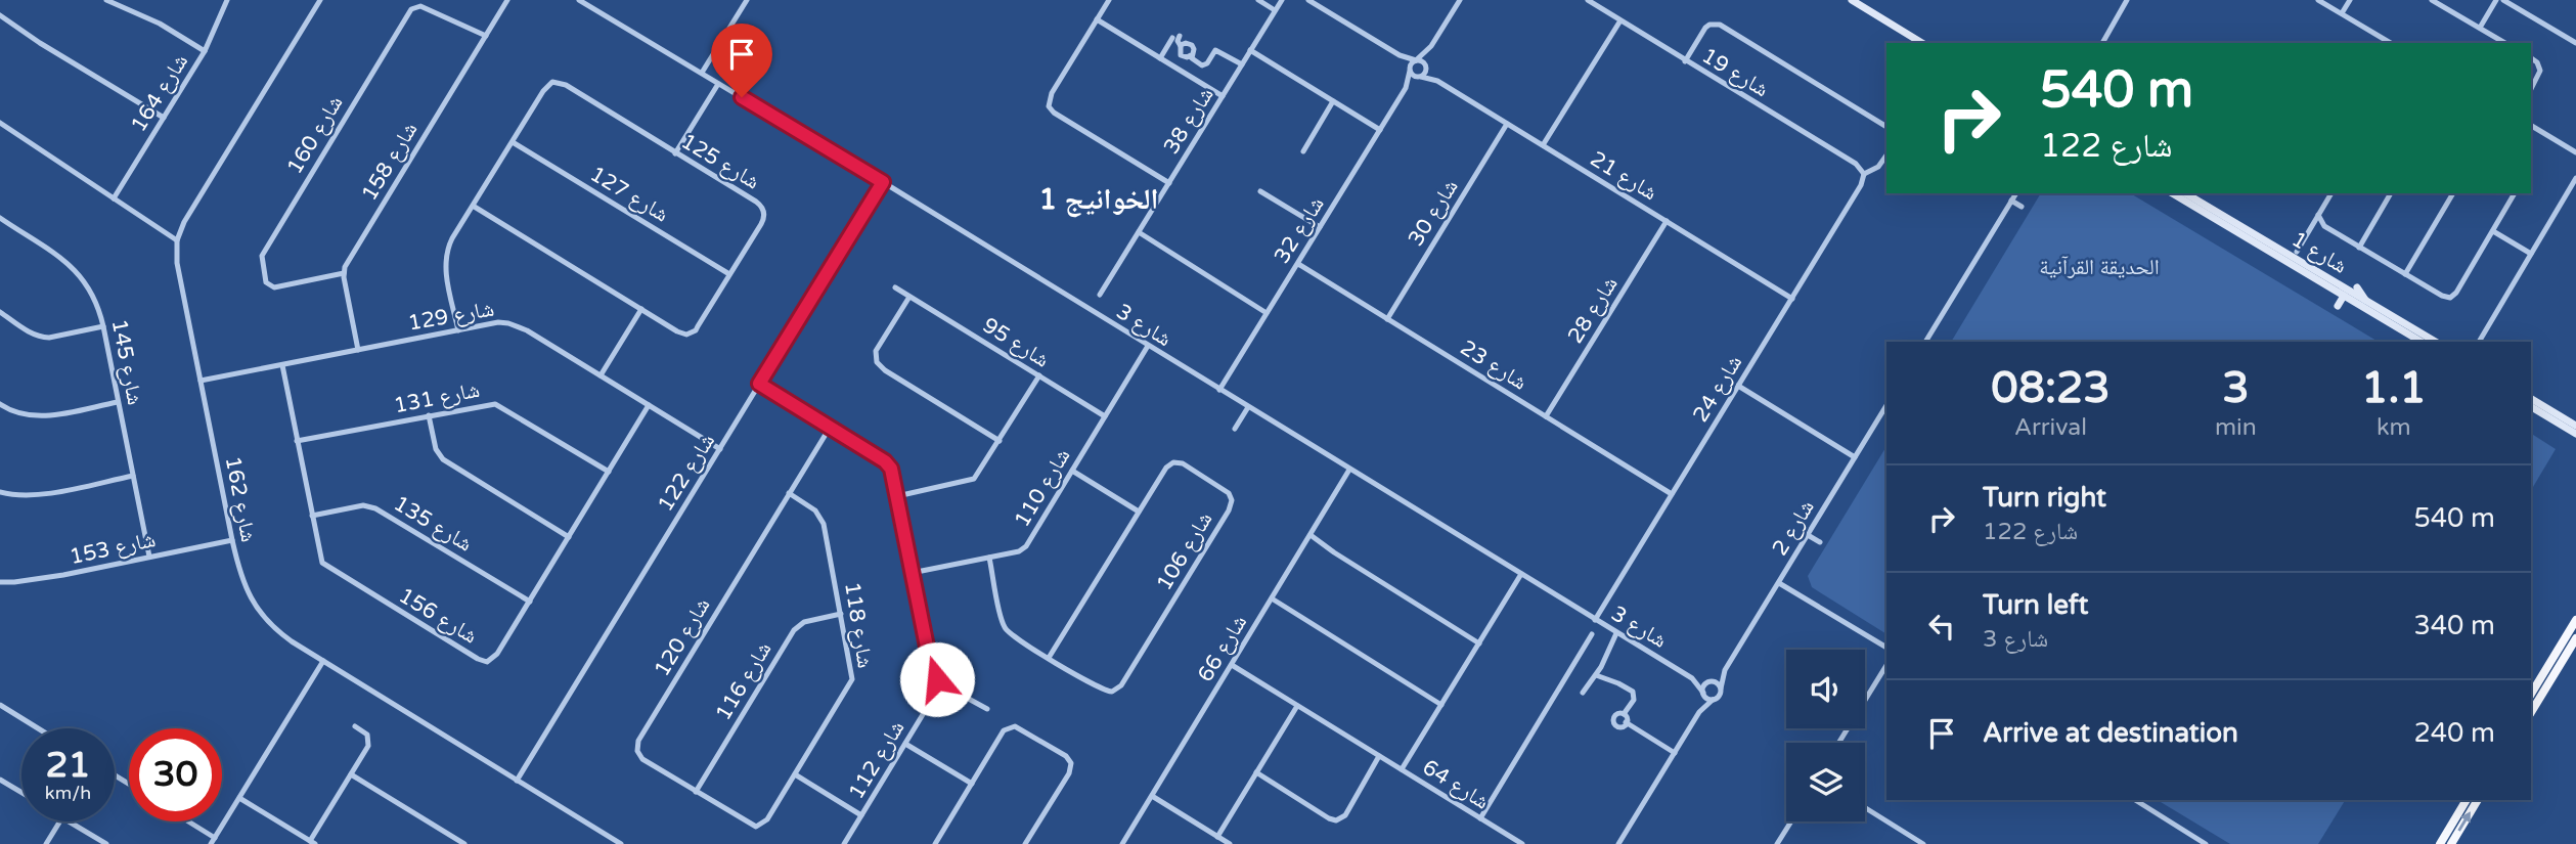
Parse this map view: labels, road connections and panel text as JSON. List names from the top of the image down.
{
  "streets": {
    "street": [
      "شارع 19",
      "شارع 164",
      "شارع 38",
      "شارع 160",
      "شارع 158",
      "شارع 125",
      "شارع 21",
      "شارع 127",
      "شارع 30",
      "شارع 32",
      "شارع 1",
      "شارع 28",
      "شارع 129",
      "شارع 3",
      "شارع 95",
      "شارع 145",
      "شارع 23",
      "شارع 24",
      "شارع 131",
      "شارع 122",
      "شارع 110",
      "شارع 162",
      "شارع 135",
      "شارع 2",
      "شارع 153",
      "شارع 106",
      "شارع 156",
      "شارع 118",
      "شارع 120",
      "شارع 66",
      "شارع 116",
      "شارع 112",
      "شارع 64"
    ]
  },
  "crossings": [
    ["شارع 19", "شارع 24"],
    ["شارع 160", "شارع 158"],
    ["شارع 125", "شارع 127"],
    ["شارع 125", "شارع 129"],
    ["شارع 21", "شارع 30"],
    ["شارع 21", "شارع 32"],
    ["شارع 21", "شارع 28"],
    ["شارع 21", "شارع 24"],
    ["شارع 30", "شارع 23"],
    ["شارع 32", "شارع 3"],
    ["شارع 32", "شارع 23"],
    ["شارع 28", "شارع 23"],
    ["شارع 129", "شارع 122"],
    ["شارع 129", "شارع 162"],
    ["شارع 129", "شارع 156"],
    ["شارع 3", "شارع 24"],
    ["شارع 3", "شارع 122"],
    ["شارع 3", "شارع 110"],
    ["شارع 3", "شارع 2"],
    ["شارع 3", "شارع 66"],
    ["شارع 3", "شارع 64"],
    ["شارع 95", "شارع 110"],
    ["شارع 145", "شارع 153"],
    ["شارع 23", "شارع 24"],
    ["شارع 131", "شارع 156"],
    ["شارع 122", "شارع 162"],
    ["شارع 162", "شارع 153"],
    ["شارع 135", "شارع 156"],
    ["شارع 118", "شارع 120"],
    ["شارع 118", "شارع 116"],
    ["شارع 120", "شارع 116"]
  ],
  "districts": ["الخوانيج 1"],
  "parks": ["الحديقة القرآنية"],
  "page": {
    "turn": ["540 m", "شارع 122"],
    "eta": [
      "08:23",
      "Arrival",
      "3",
      "min",
      "1.1",
      "km"
    ],
    "list": [
      {
        "name": "Turn right",
        "note": "شارع 122",
        "value": "540 m"
      },
      {
        "name": "Turn left",
        "note": "شارع 3",
        "value": "340 m"
      },
      {
        "name": "Arrive at destination",
        "value": "240 m"
      }
    ],
    "speed": "21 km/h",
    "limit": "30"
  }
}
